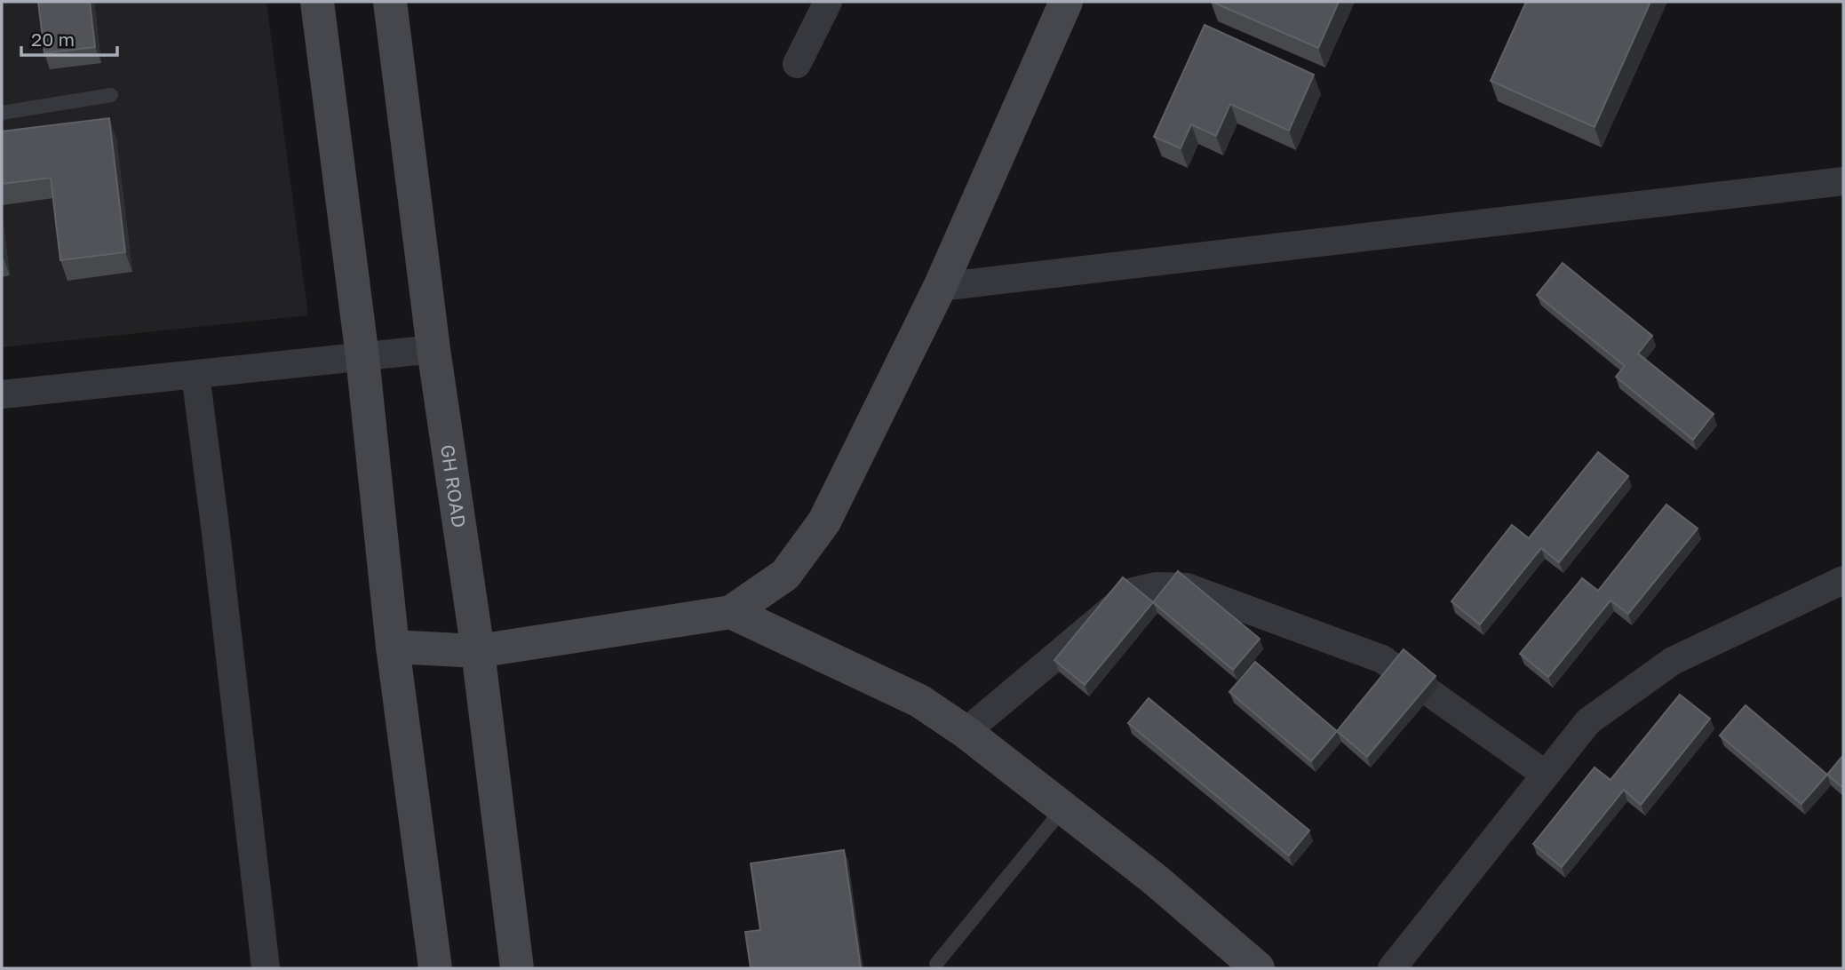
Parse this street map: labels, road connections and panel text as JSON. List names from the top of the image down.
{
  "streets": {
    "main road": ["GH ROAD"]
  },
  "scale_bar": "20 m"
}
